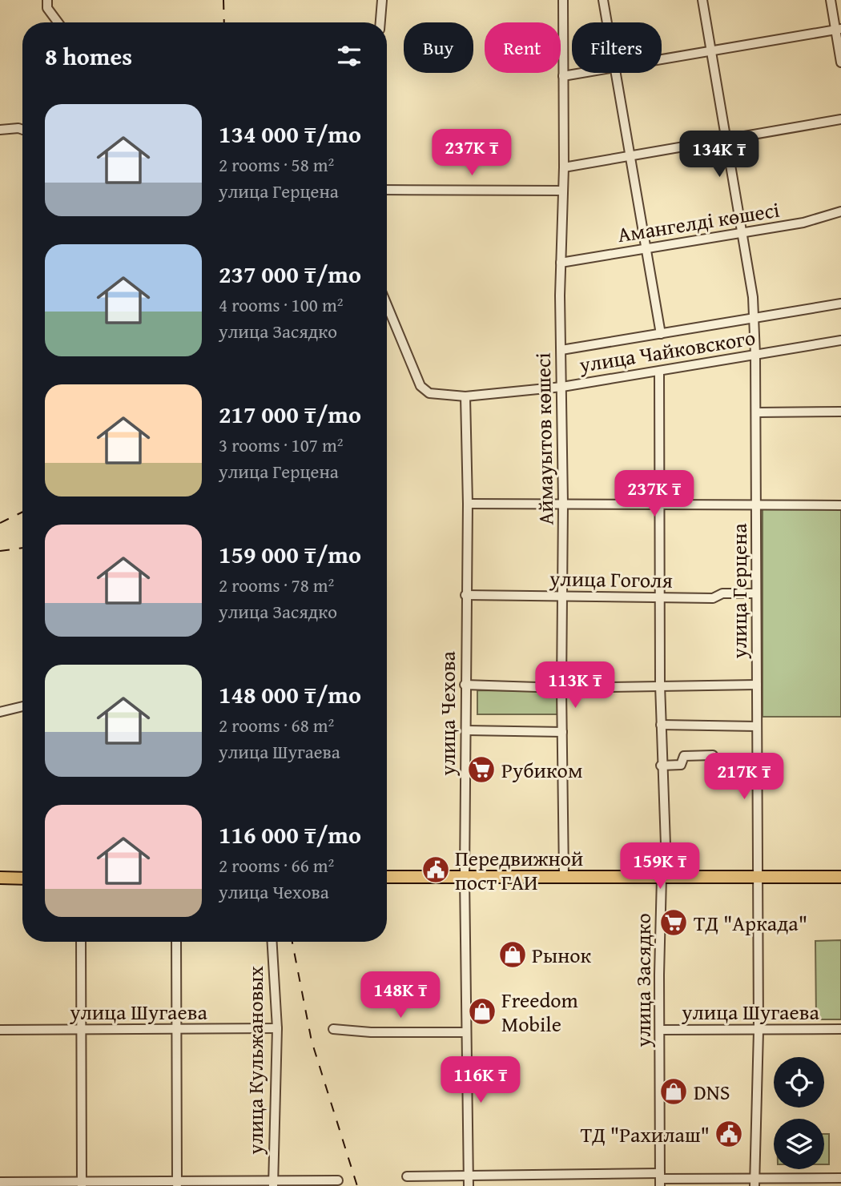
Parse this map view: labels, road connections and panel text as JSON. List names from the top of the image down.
{
  "streets": {
    "street": [
      "Амангелді көшесі",
      "улица Чайковского",
      "Аймауытов көшесі",
      "улица Гоголя",
      "улица Герцена",
      "улица Чехова",
      "улица Засядко",
      "улица Шугаева",
      "улица Кульжановых"
    ]
  },
  "crossings": [
    ["Амангелді көшесі", "Аймауытов көшесі"],
    ["Амангелді көшесі", "улица Герцена"],
    ["улица Чайковского", "Аймауытов көшесі"],
    ["улица Чайковского", "улица Герцена"],
    ["улица Чайковского", "улица Чехова"],
    ["улица Чайковского", "улица Засядко"],
    ["Аймауытов көшесі", "улица Гоголя"],
    ["улица Гоголя", "улица Герцена"],
    ["улица Гоголя", "улица Чехова"],
    ["улица Гоголя", "улица Засядко"],
    ["улица Герцена", "улица Шугаева"],
    ["улица Засядко", "улица Шугаева"],
    ["улица Шугаева", "улица Кульжановых"]
  ],
  "places": {
    "supermarket": ["Рубиком", "ТД \"Аркада\""],
    "public building": ["Передвижной пост ГАИ", "ТД \"Рахилаш\""],
    "shop": ["Рынок", "Freedom Mobile", "DNS"]
  },
  "page": {
    "chip": ["Buy", "Rent", "Filters"],
    "heading": "8 homes",
    "list": [
      {
        "name": "134 000 ₸/mo",
        "note": "2 rooms · 58 m² · улица Герцена"
      },
      {
        "name": "237 000 ₸/mo",
        "note": "4 rooms · 100 m² · улица Засядко"
      },
      {
        "name": "217 000 ₸/mo",
        "note": "3 rooms · 107 m² · улица Герцена"
      },
      {
        "name": "159 000 ₸/mo",
        "note": "2 rooms · 78 m² · улица Засядко"
      },
      {
        "name": "148 000 ₸/mo",
        "note": "2 rooms · 68 m² · улица Шугаева"
      },
      {
        "name": "116 000 ₸/mo",
        "note": "2 rooms · 66 m² · улица Чехова"
      }
    ],
    "price": [
      "237K ₸",
      "134K ₸",
      "237K ₸",
      "113K ₸",
      "217K ₸",
      "159K ₸",
      "148K ₸",
      "116K ₸"
    ]
  }
}
